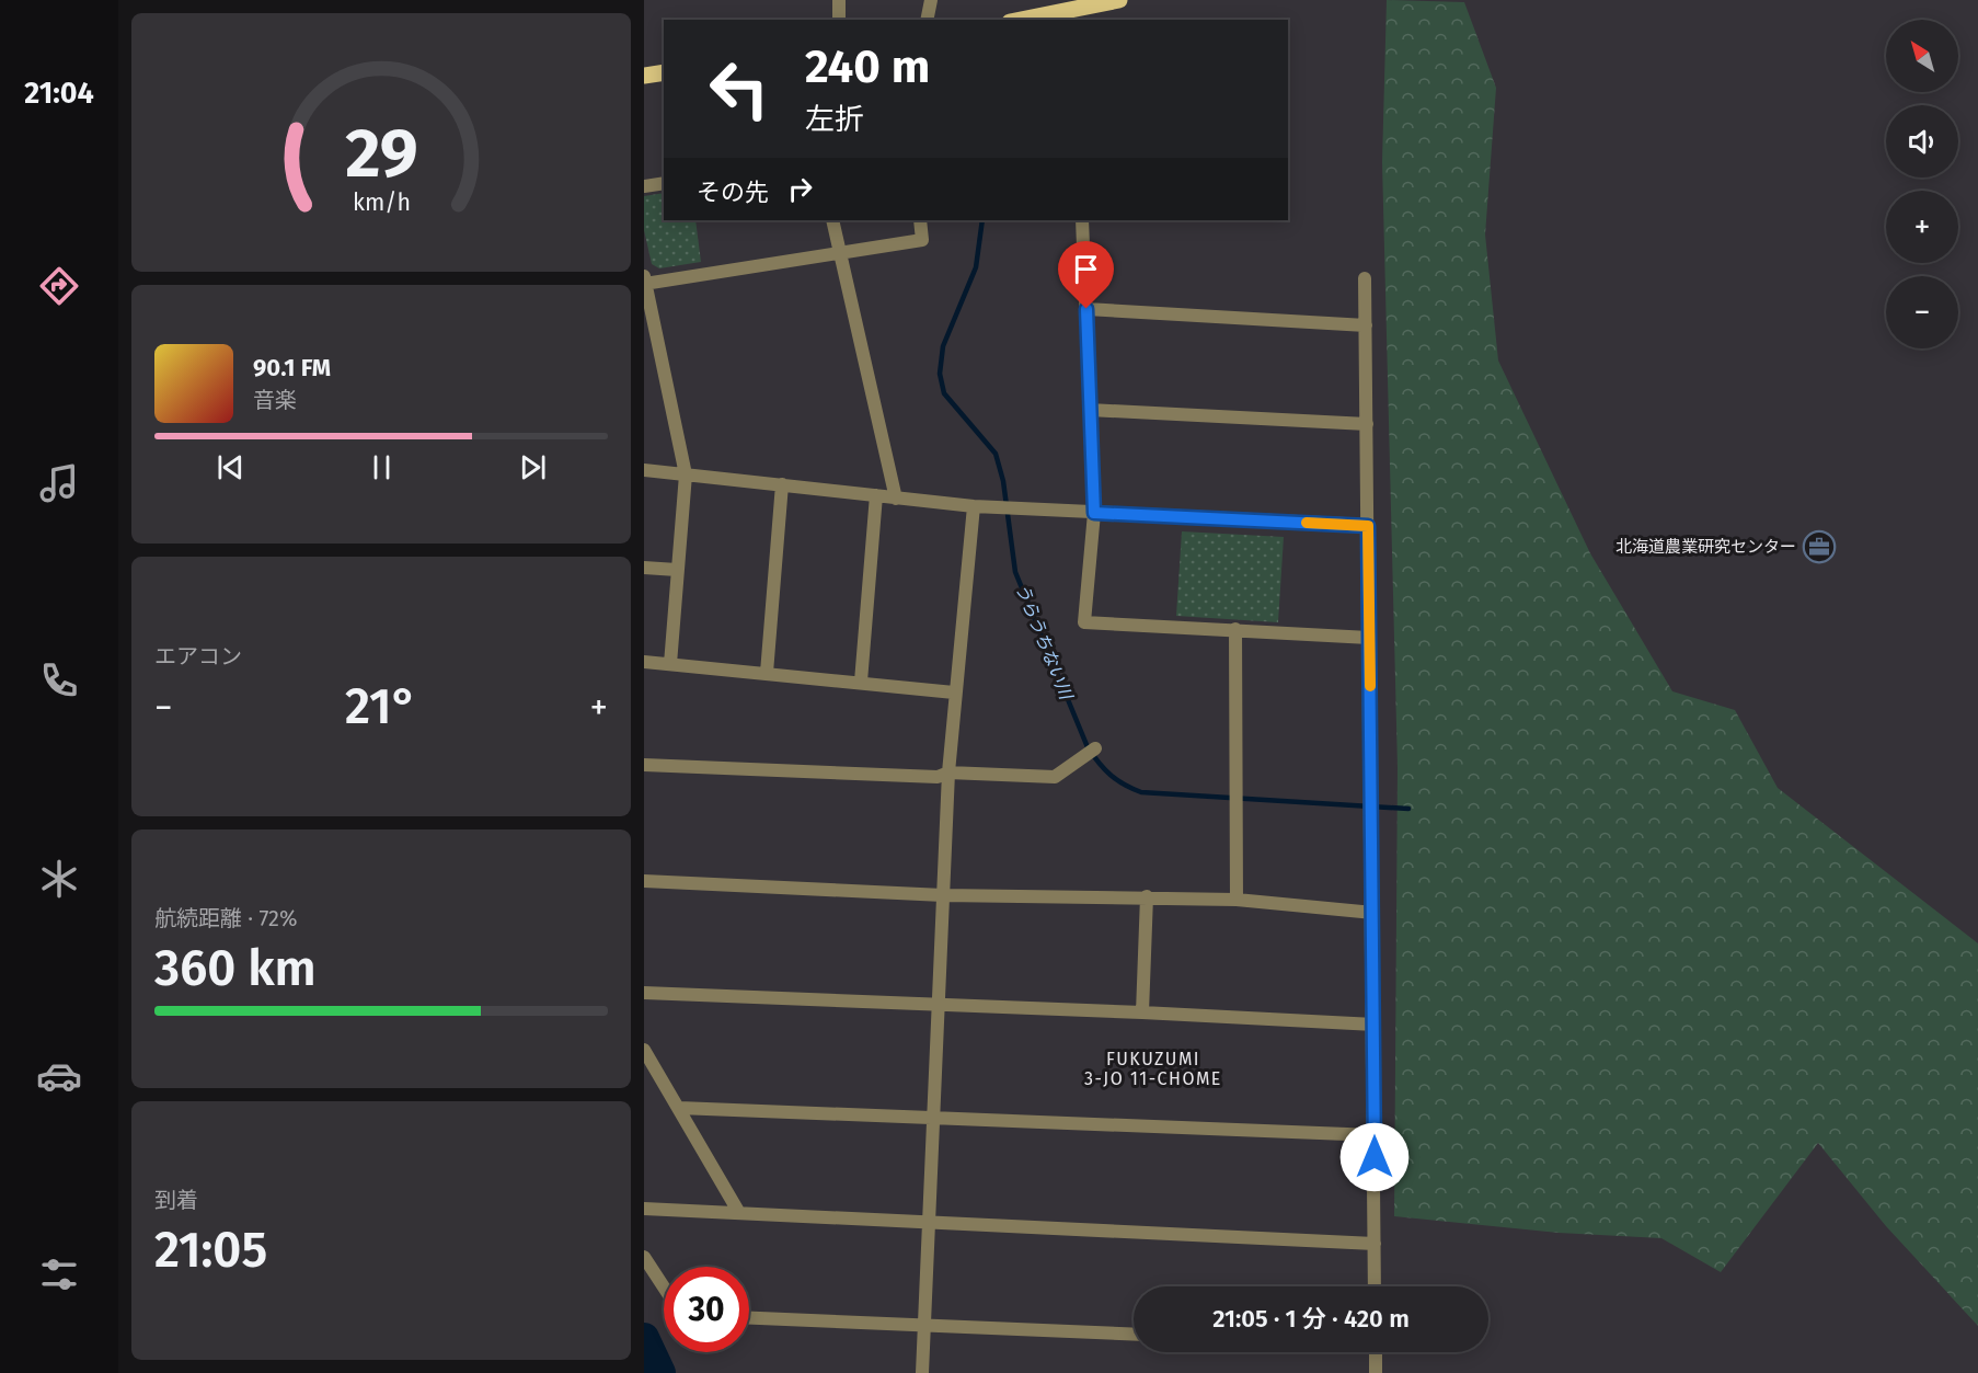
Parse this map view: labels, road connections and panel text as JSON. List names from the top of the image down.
{
  "districts": ["FUKUZUMI 3-JO 11-CHOME"],
  "water": ["うらうちない川"],
  "places": {
    "office": ["北海道農業研究センター"]
  },
  "north": "top left",
  "page": {
    "tabs": "21:04",
    "map_buttons": ["+", "−"],
    "turn": ["240 m", "左折"],
    "then": "その先",
    "song": ["90.1 FM", "音楽"],
    "tile": [
      "エアコン",
      ["航続距離 · 72%", "360 km"],
      ["到着", "21:05"]
    ],
    "heat": ["−", "21°", "+"],
    "limit": "30",
    "trip": "21:05 · 1 分 · 420 m",
    "gauge": ["29", "km/h"]
  }
}
